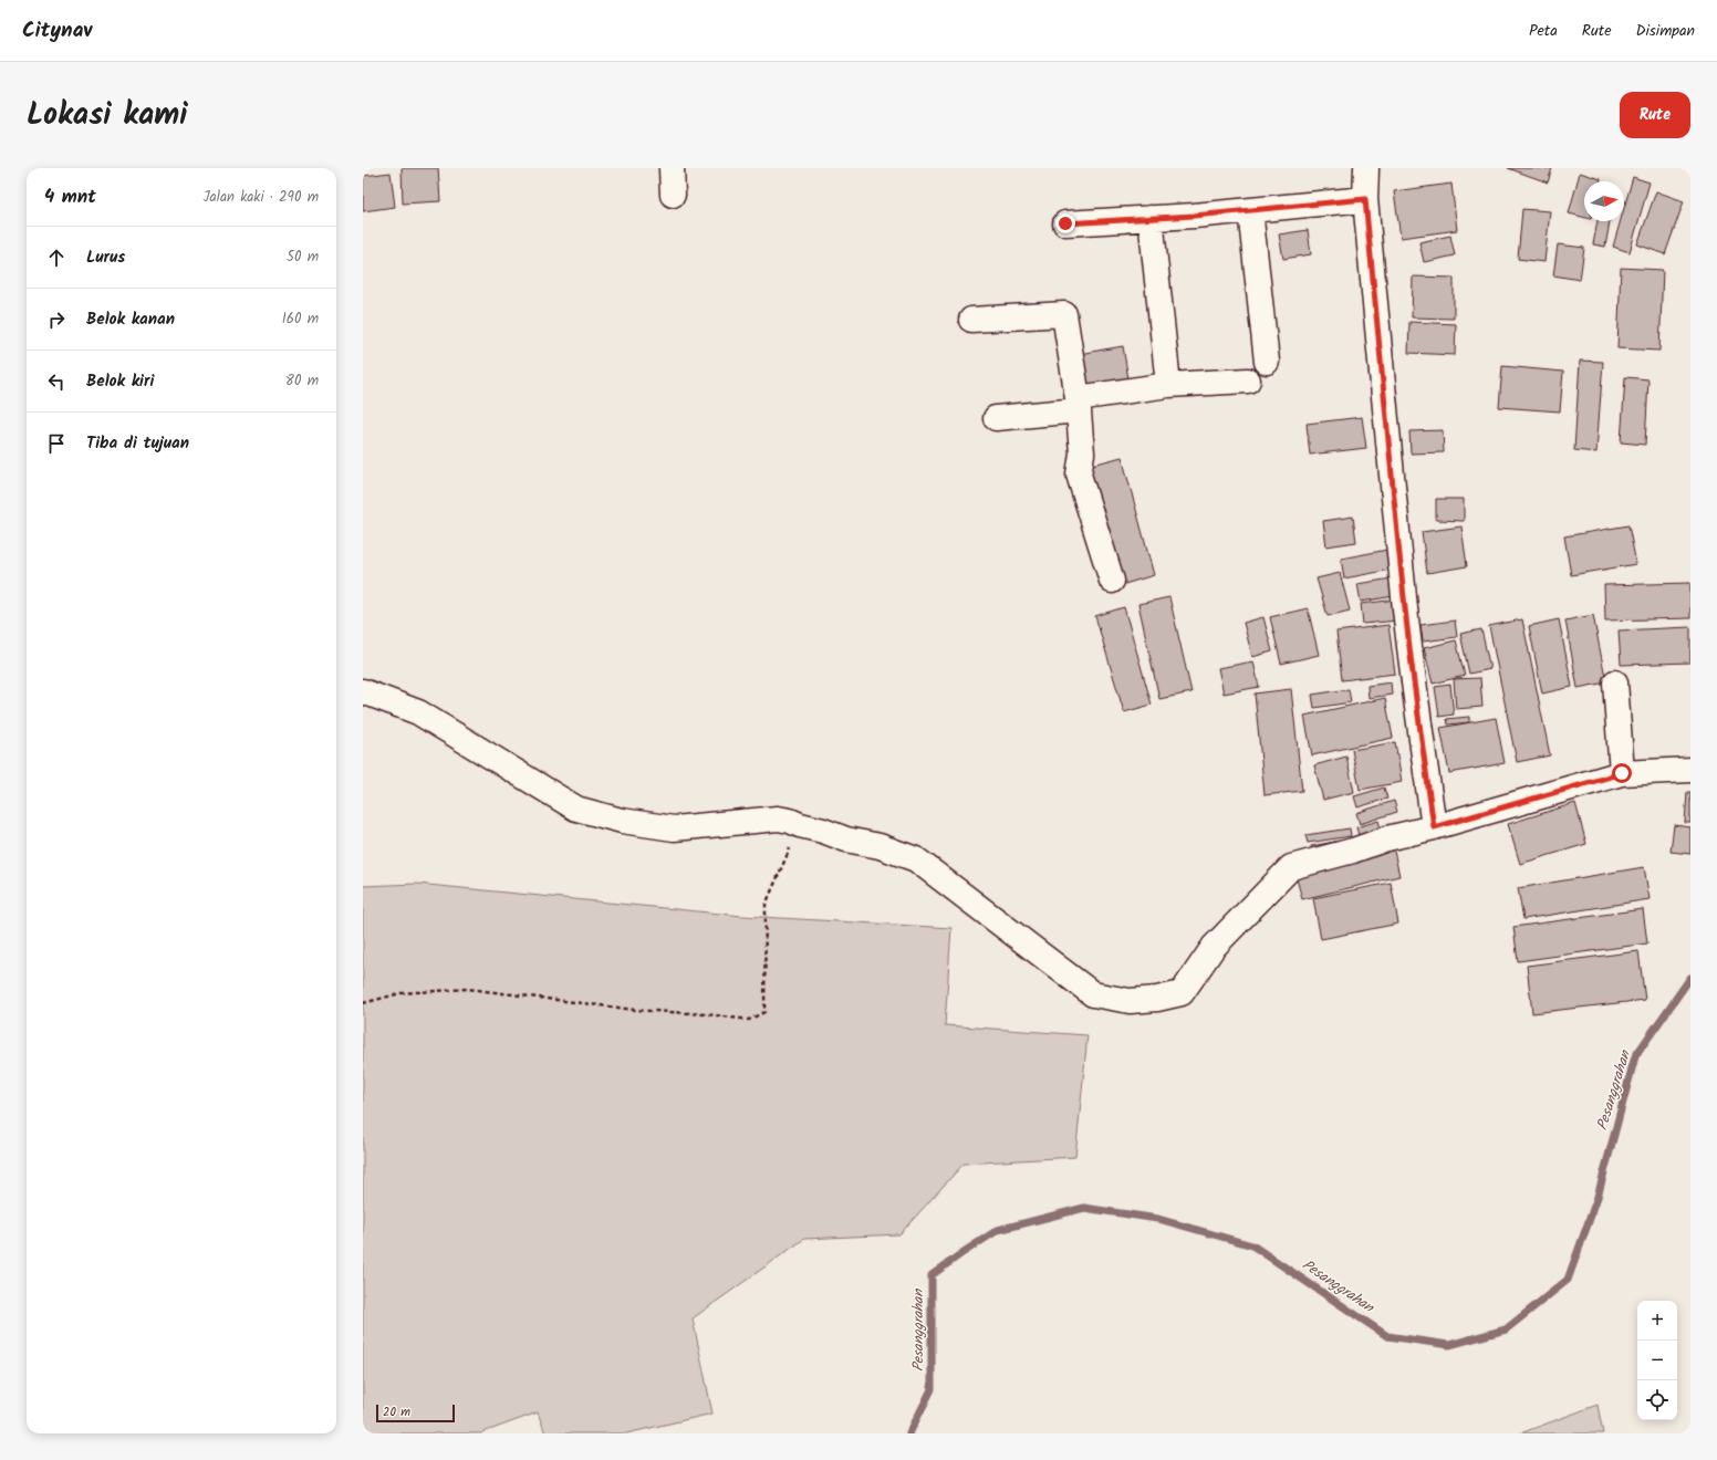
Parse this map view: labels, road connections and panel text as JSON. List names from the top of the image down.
{
  "water": ["Pesanggrahan"],
  "scale_bar": "20 m",
  "north": "right",
  "page": {
    "header": "Citynav",
    "nav": ["Peta", "Rute", "Disimpan"],
    "title": "Lokasi kami",
    "buttons": "Rute",
    "heading": ["4 mnt", "Jalan kaki · 290 m"],
    "list": [
      ["Lurus", "50 m"],
      ["Belok kanan", "160 m"],
      ["Belok kiri", "80 m"],
      "Tiba di tujuan"
    ],
    "map_buttons": ["+", "−"],
    "scale": "20 m"
  }
}
